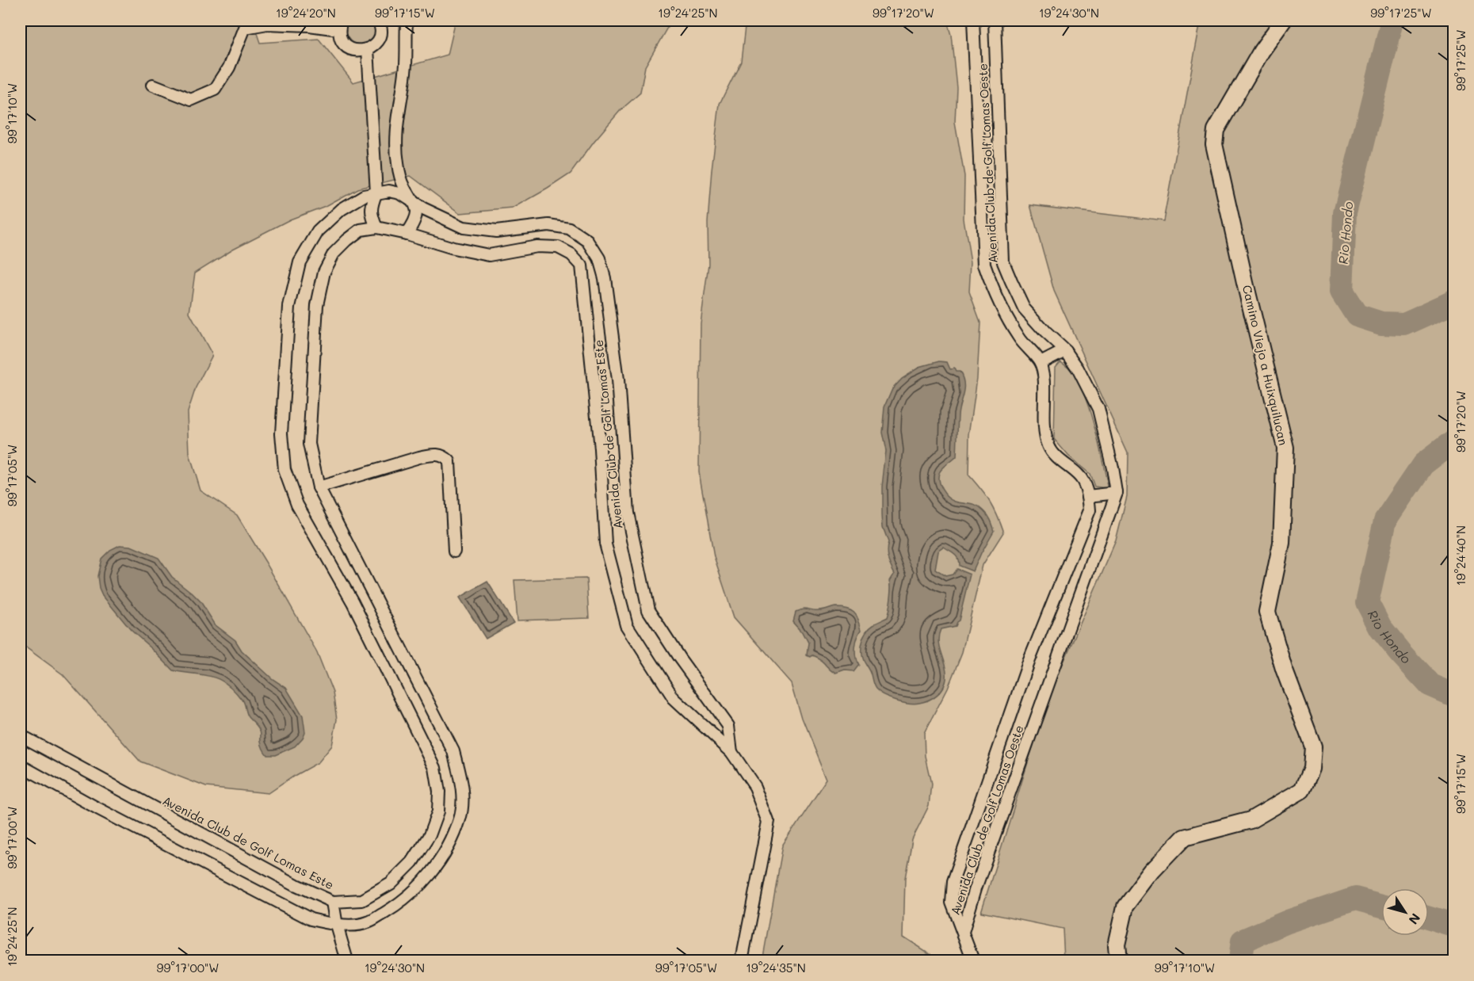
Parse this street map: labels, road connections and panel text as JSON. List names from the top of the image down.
{
  "streets": {
    "main road": ["Camino Viejo a Huixquilucan"],
    "street": ["Avenida Club de Golf Lomas Oeste", "Avenida Club de Golf Lomas Este"]
  },
  "water": ["Rio Hondo"],
  "north": "bottom right",
  "coordinates": [
    "19°24'20\"N",
    "99°17'15\"W",
    "19°24'25\"N",
    "99°17'20\"W",
    "19°24'30\"N",
    "99°17'25\"W",
    "99°17'10\"W",
    "99°17'05\"W",
    "19°24'40\"N",
    "99°17'00\"W",
    "19°24'35\"N"
  ]
}
